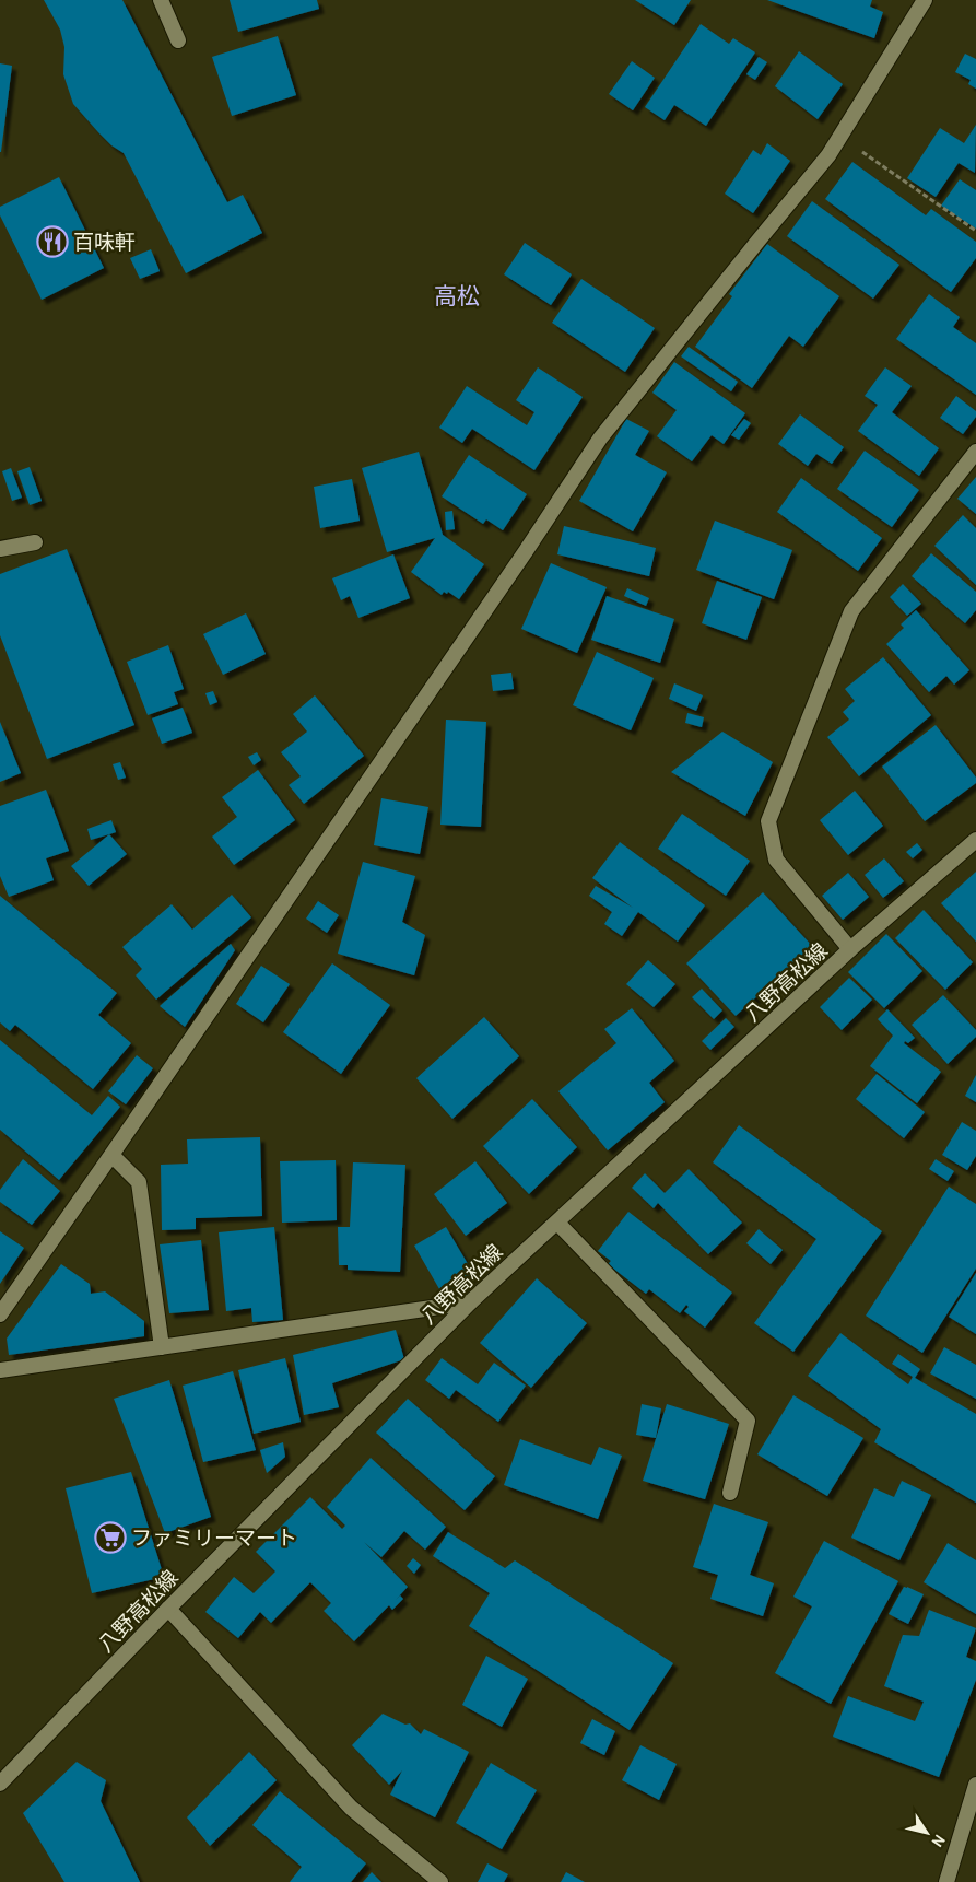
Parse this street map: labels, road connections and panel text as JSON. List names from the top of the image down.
{
  "streets": {
    "street": ["八野高松線"]
  },
  "districts": ["高松"],
  "places": {
    "restaurant": ["百味軒"],
    "supermarket": ["ファミリーマート"]
  },
  "north": "bottom right"
}
